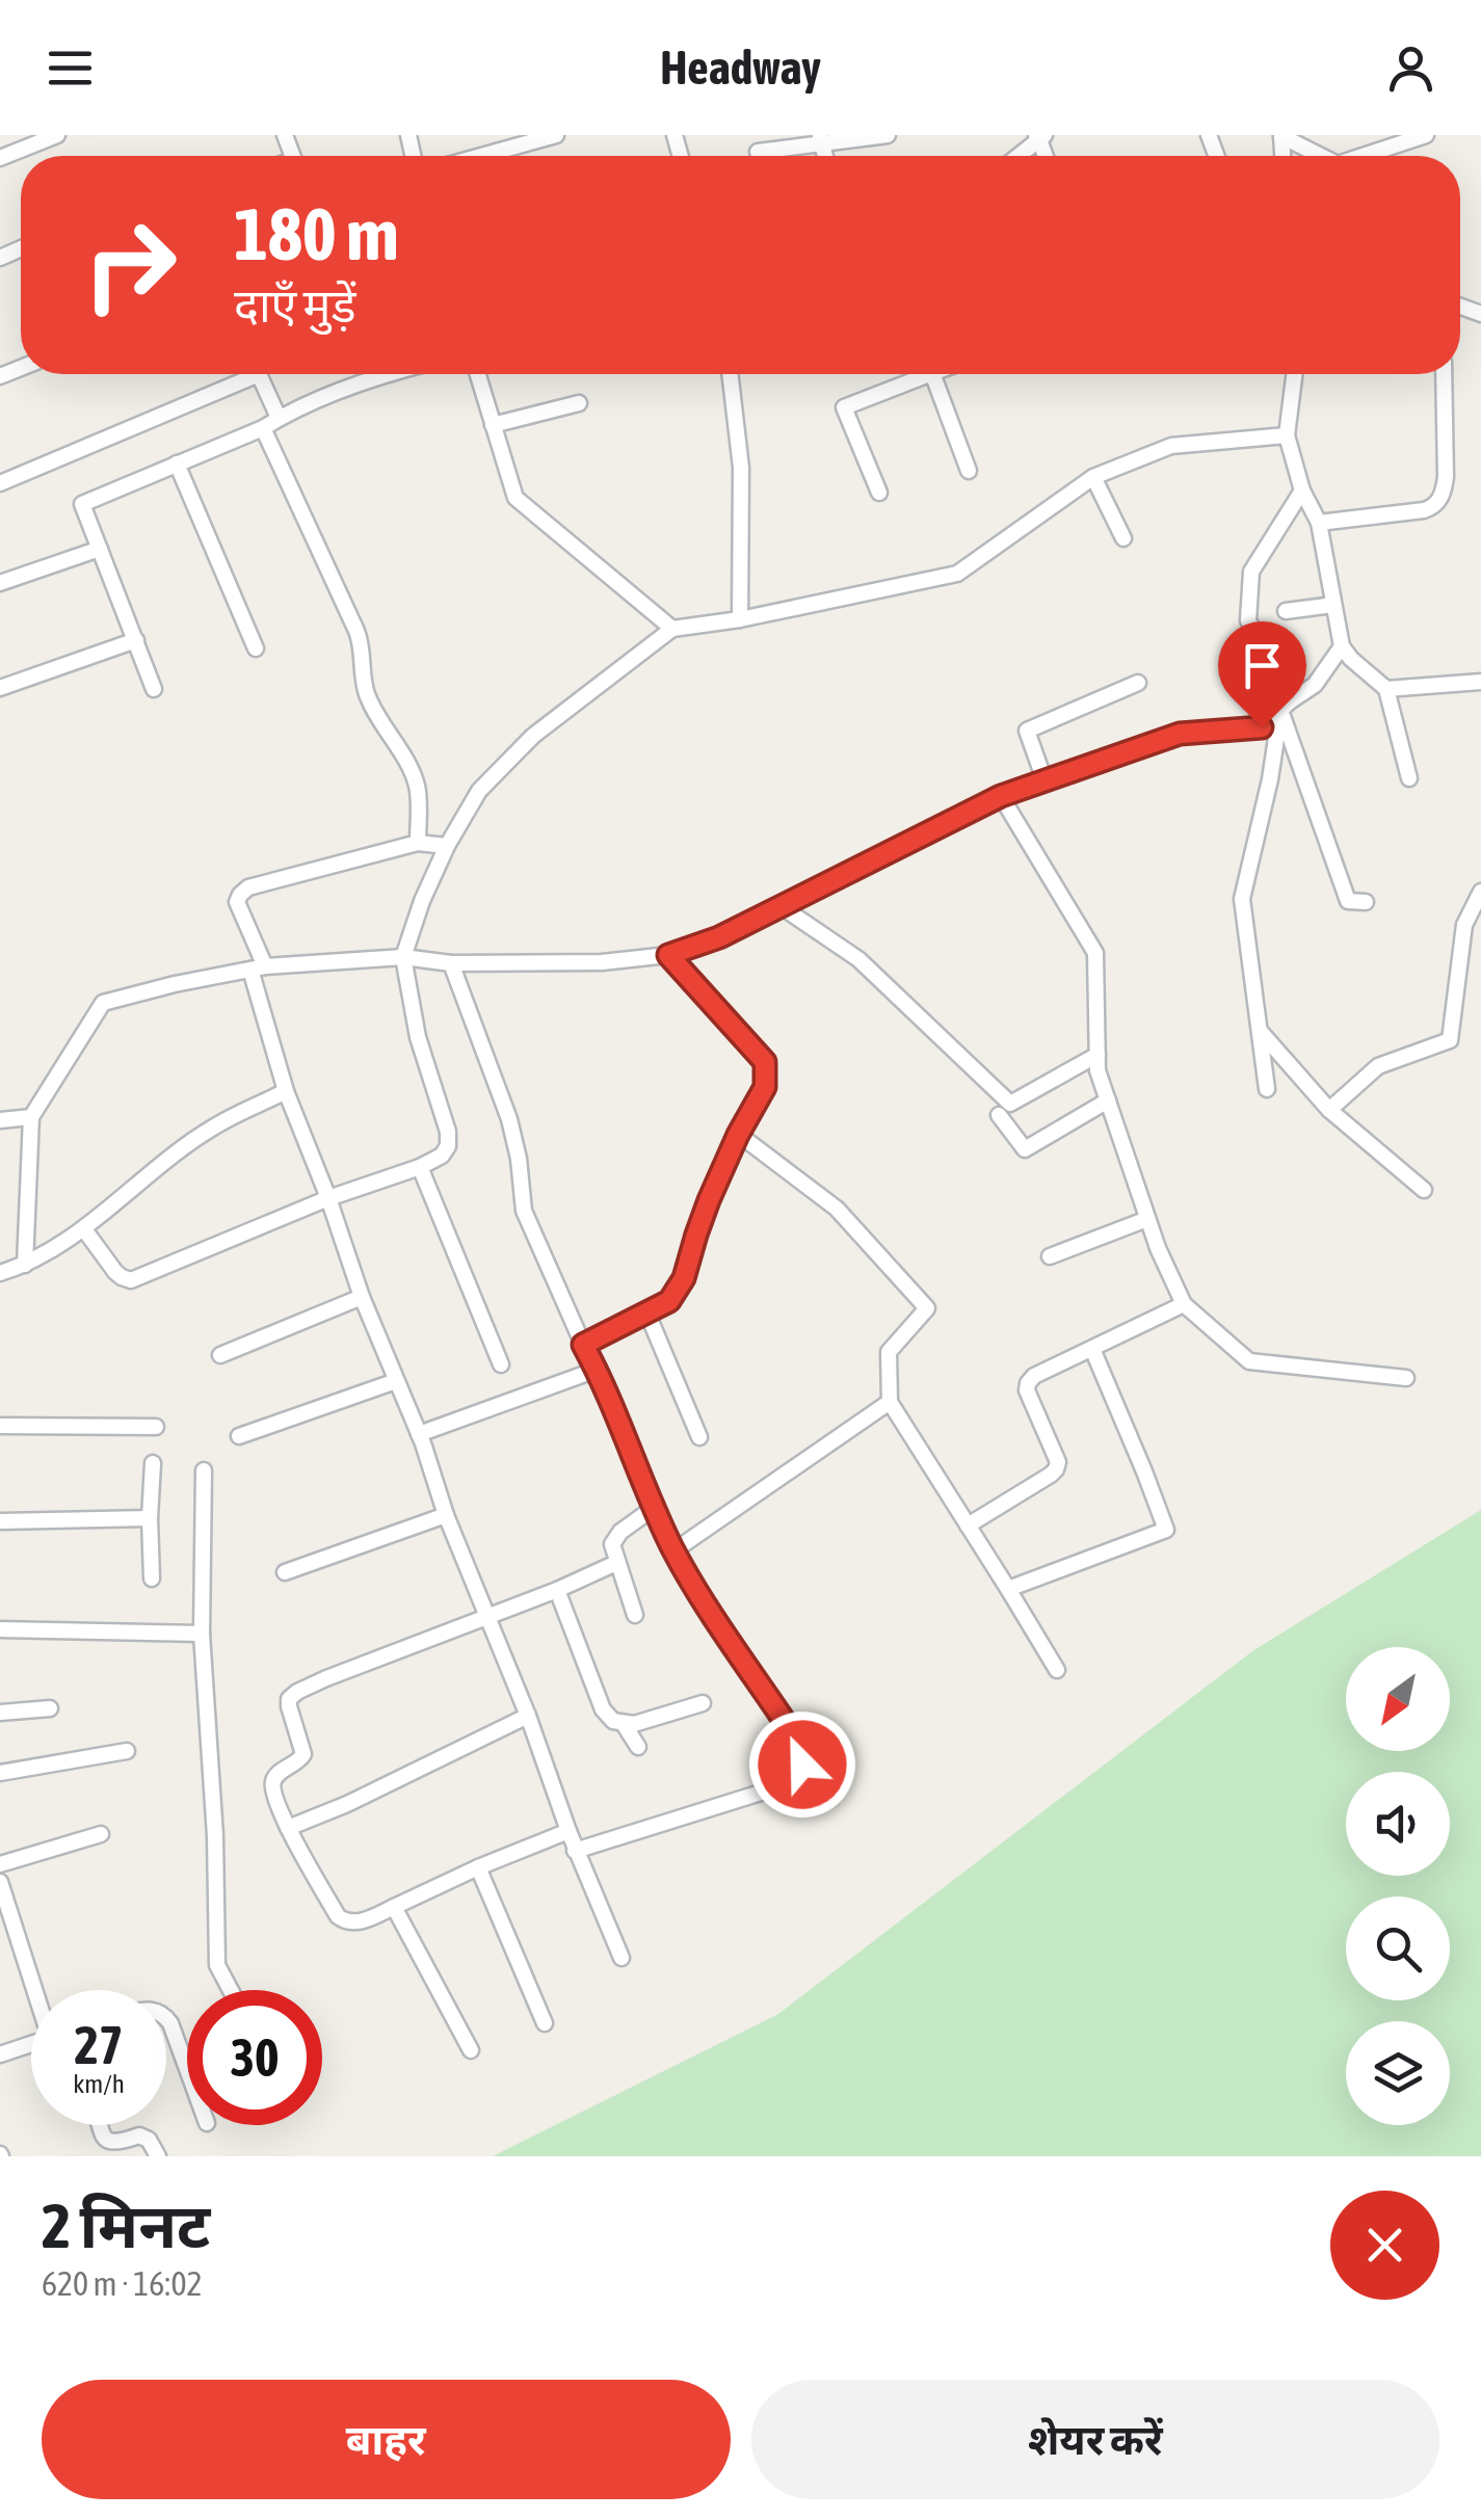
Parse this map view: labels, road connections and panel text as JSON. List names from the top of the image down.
{
  "north": "bottom left",
  "page": {
    "header": "Headway",
    "turn": ["180 m", "दाएँ मुड़ें"],
    "speed": "27 km/h",
    "limit": "30",
    "heading": ["2 मिनट", "620 m · 16:02"],
    "buttons": ["बाहर", "शेयर करें"]
  }
}
